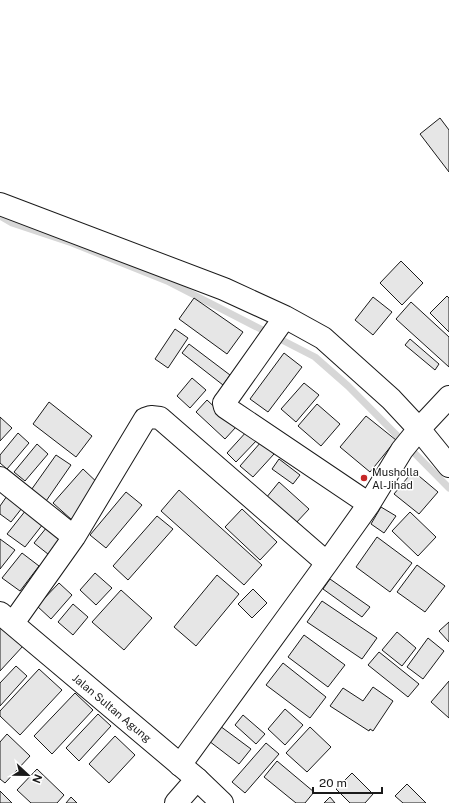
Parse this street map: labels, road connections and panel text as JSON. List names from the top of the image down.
{
  "streets": {
    "street": ["Jalan Sultan Agung"]
  },
  "places": ["Musholla Al-Jihad"],
  "scale_bar": "20 m",
  "north": "right"
}
